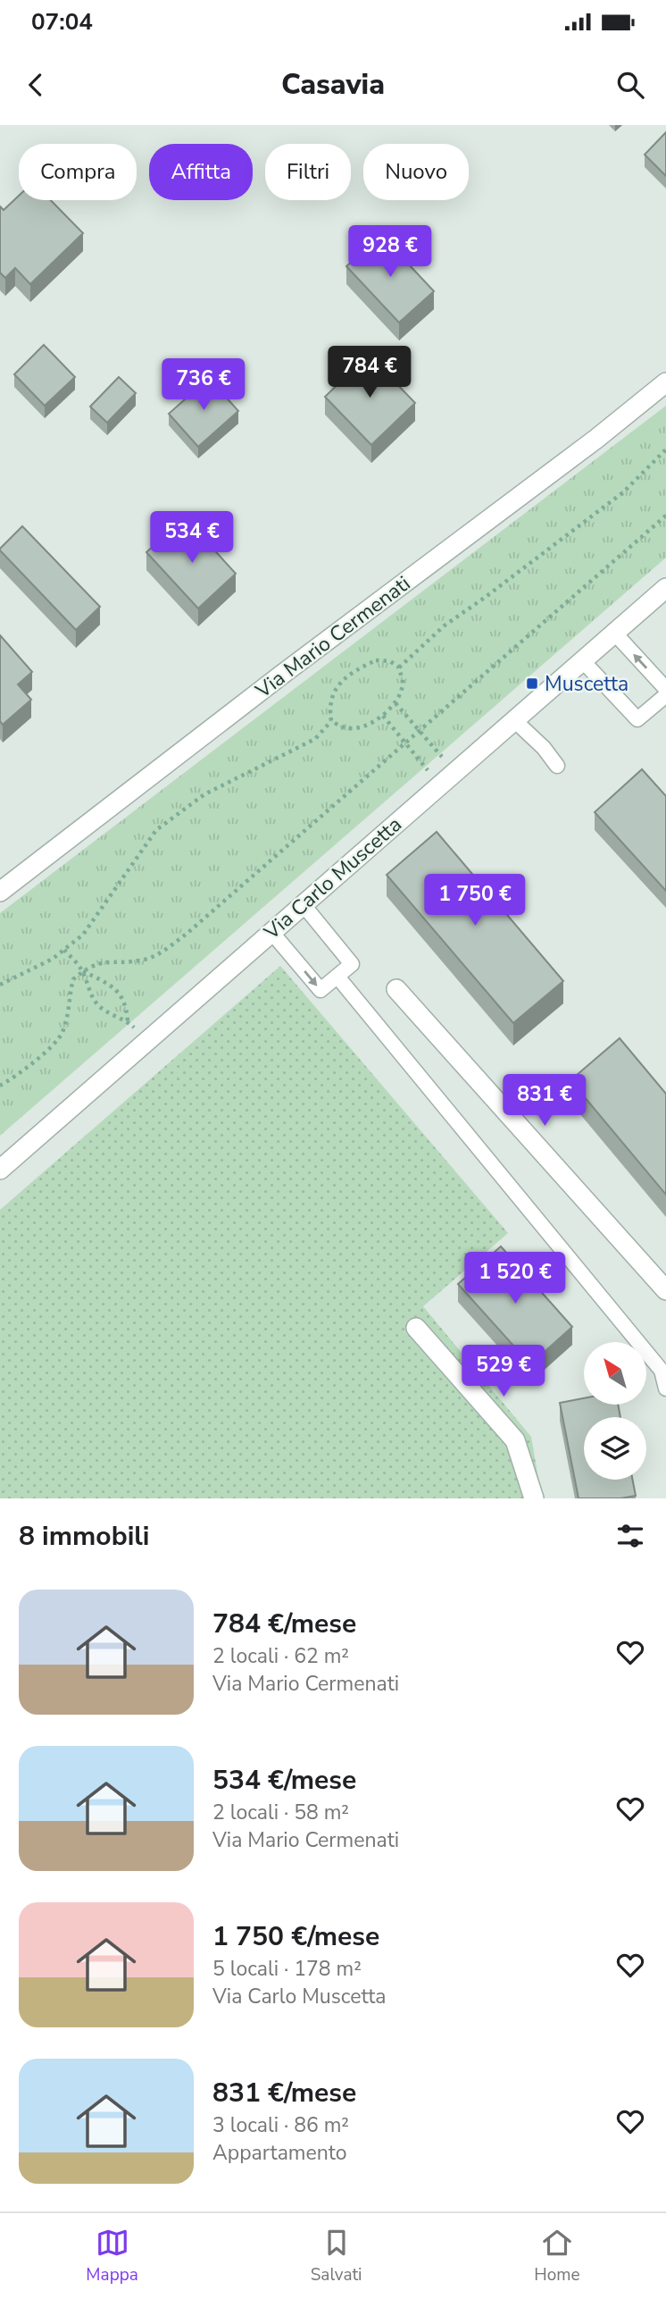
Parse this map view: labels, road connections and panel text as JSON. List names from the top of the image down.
{
  "streets": {
    "street": ["Via Mario Cermenati", "Via Carlo Muscetta"]
  },
  "places": {
    "transit": ["Muscetta"]
  },
  "north": "top left",
  "page": {
    "status": "07:04",
    "header": "Casavia",
    "chip": [
      "Compra",
      "Affitta",
      "Filtri",
      "Nuovo"
    ],
    "price": [
      "928 €",
      "784 €",
      "736 €",
      "534 €",
      "1 750 €",
      "831 €",
      "1 520 €",
      "529 €"
    ],
    "heading": "8 immobili",
    "list": [
      {
        "name": "784 €/mese",
        "note": "2 locali · 62 m² · Via Mario Cermenati"
      },
      {
        "name": "534 €/mese",
        "note": "2 locali · 58 m² · Via Mario Cermenati"
      },
      {
        "name": "1 750 €/mese",
        "note": "5 locali · 178 m² · Via Carlo Muscetta"
      },
      {
        "name": "831 €/mese",
        "note": "3 locali · 86 m² · Appartamento"
      }
    ],
    "tabs": ["Mappa", "Salvati", "Home"]
  }
}
